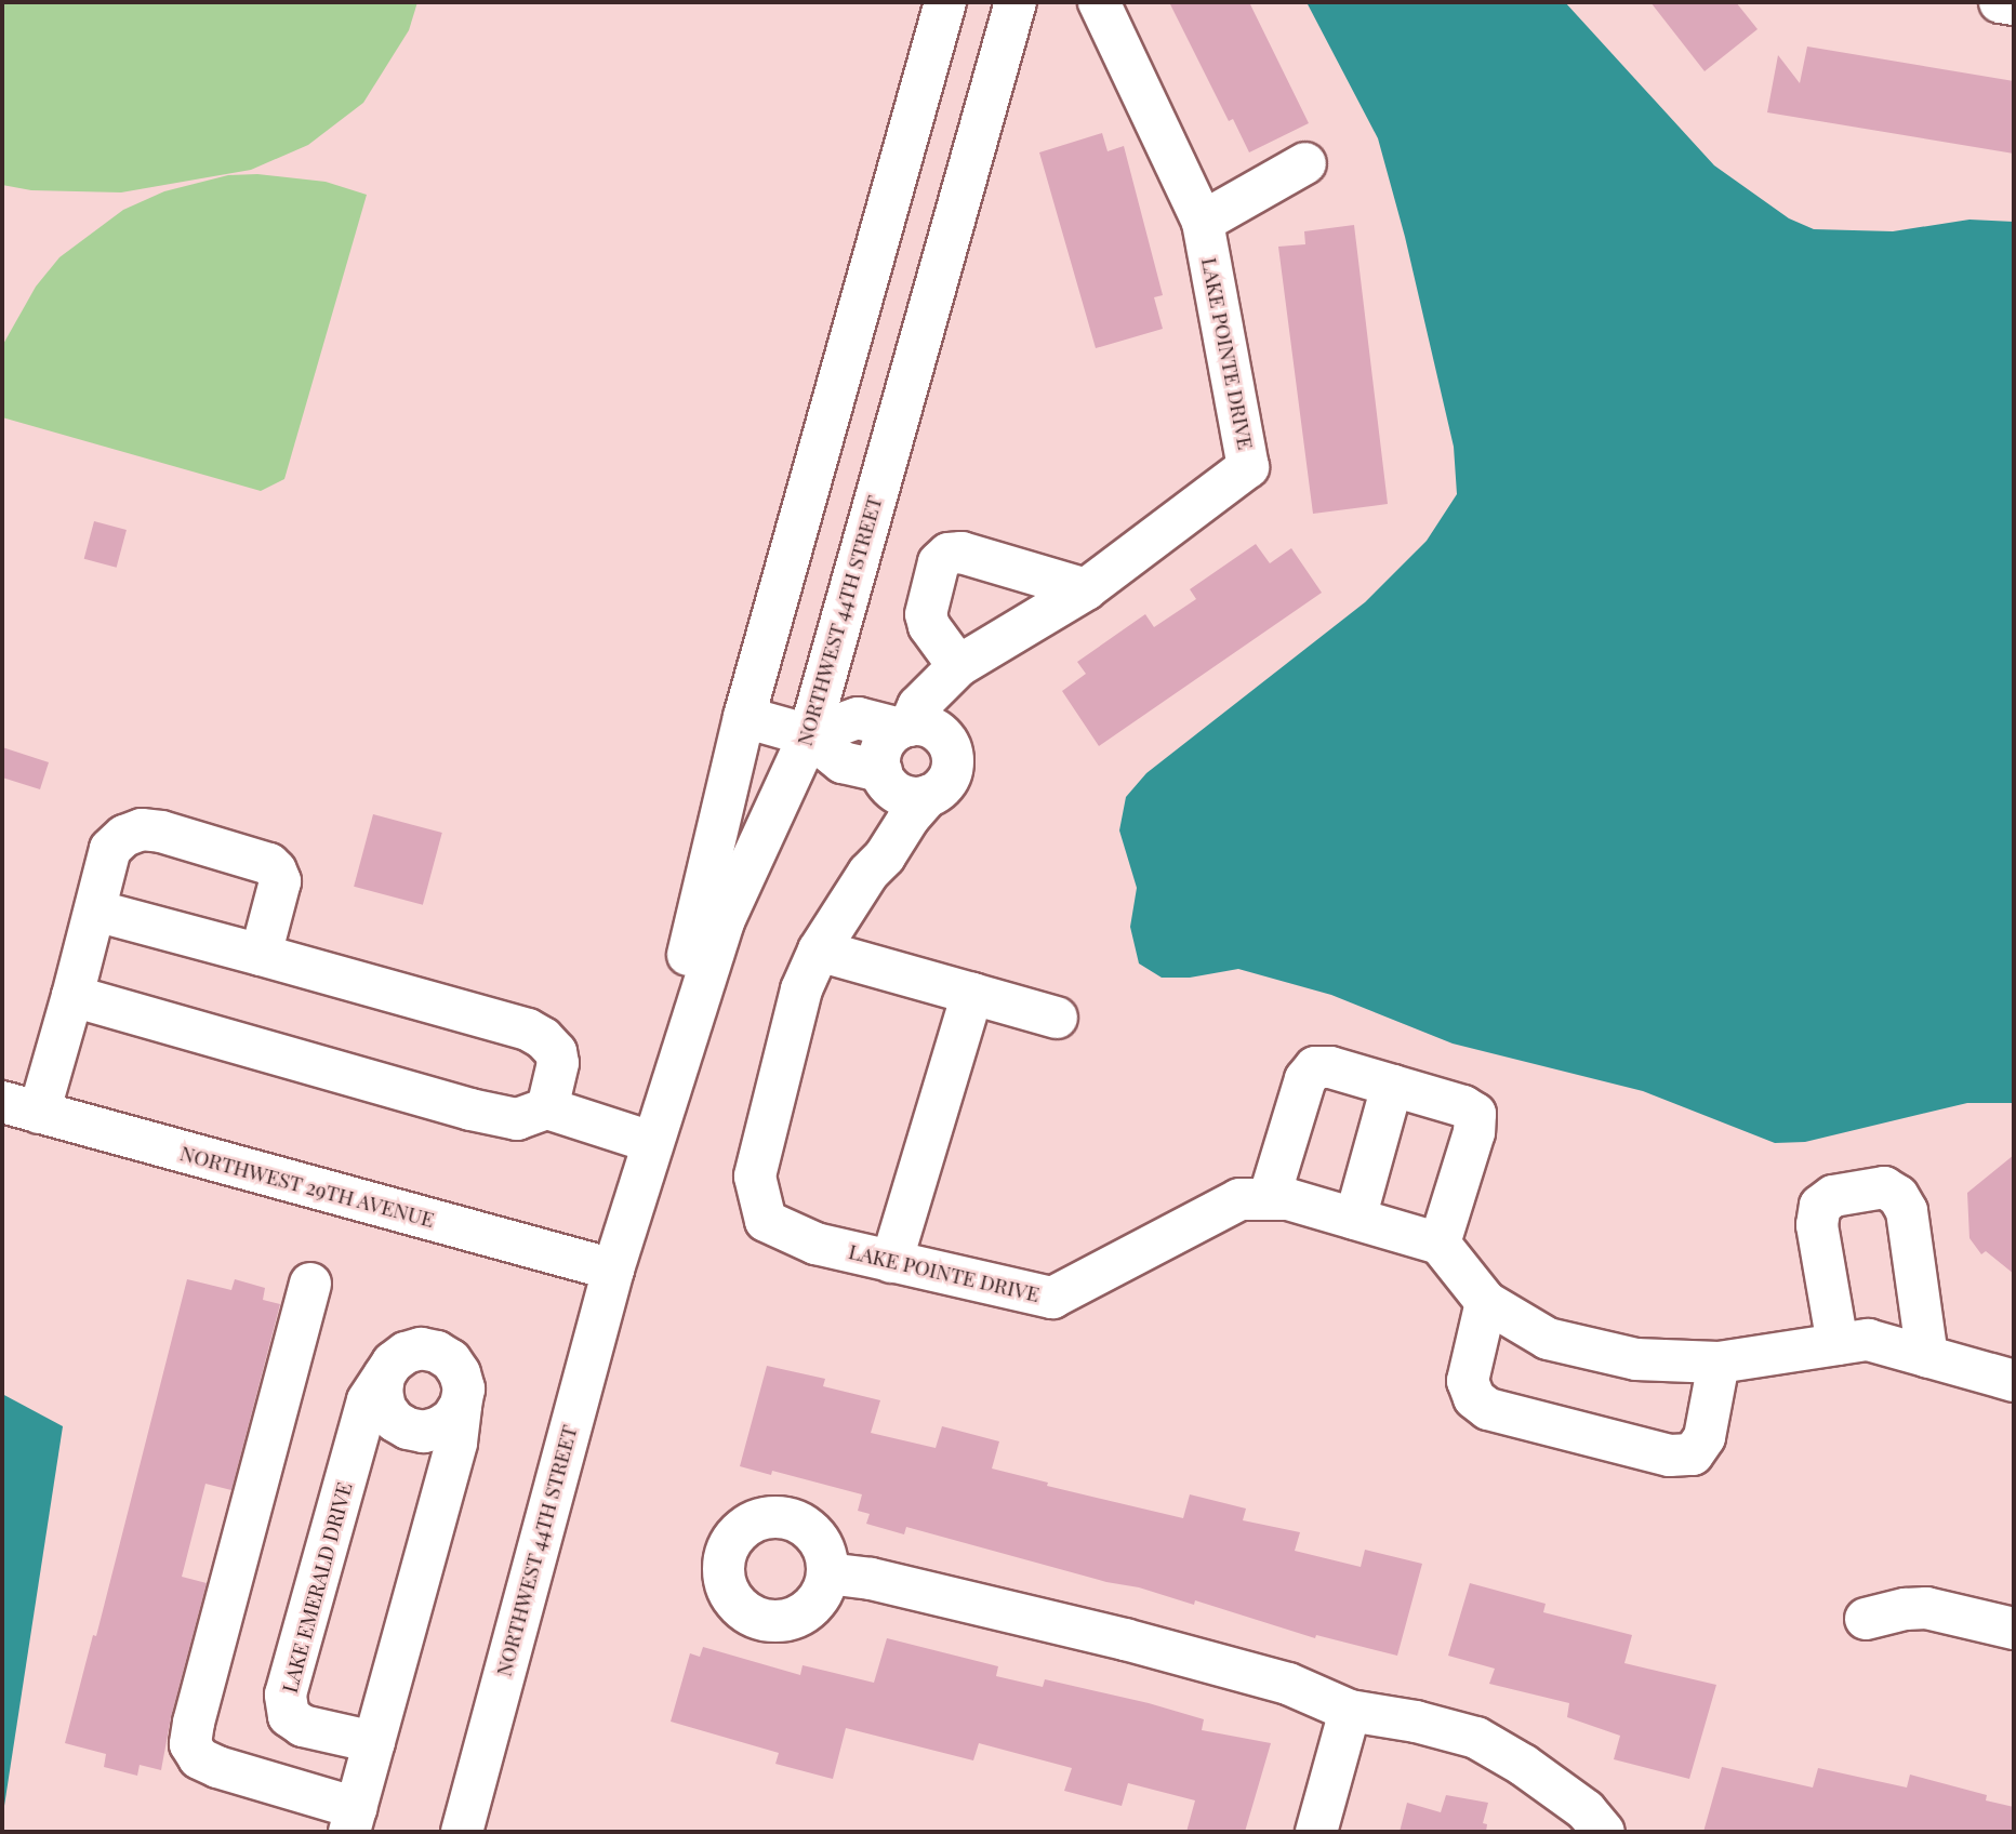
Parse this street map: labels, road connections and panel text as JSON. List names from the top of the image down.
{
  "streets": {
    "street": [
      "LAKE POINTE DRIVE",
      "NORTHWEST 44TH STREET",
      "NORTHWEST 29TH AVENUE",
      "LAKE EMERALD DRIVE"
    ]
  },
  "crossings": [
    ["NORTHWEST 44TH STREET", "NORTHWEST 29TH AVENUE"]
  ]
}
